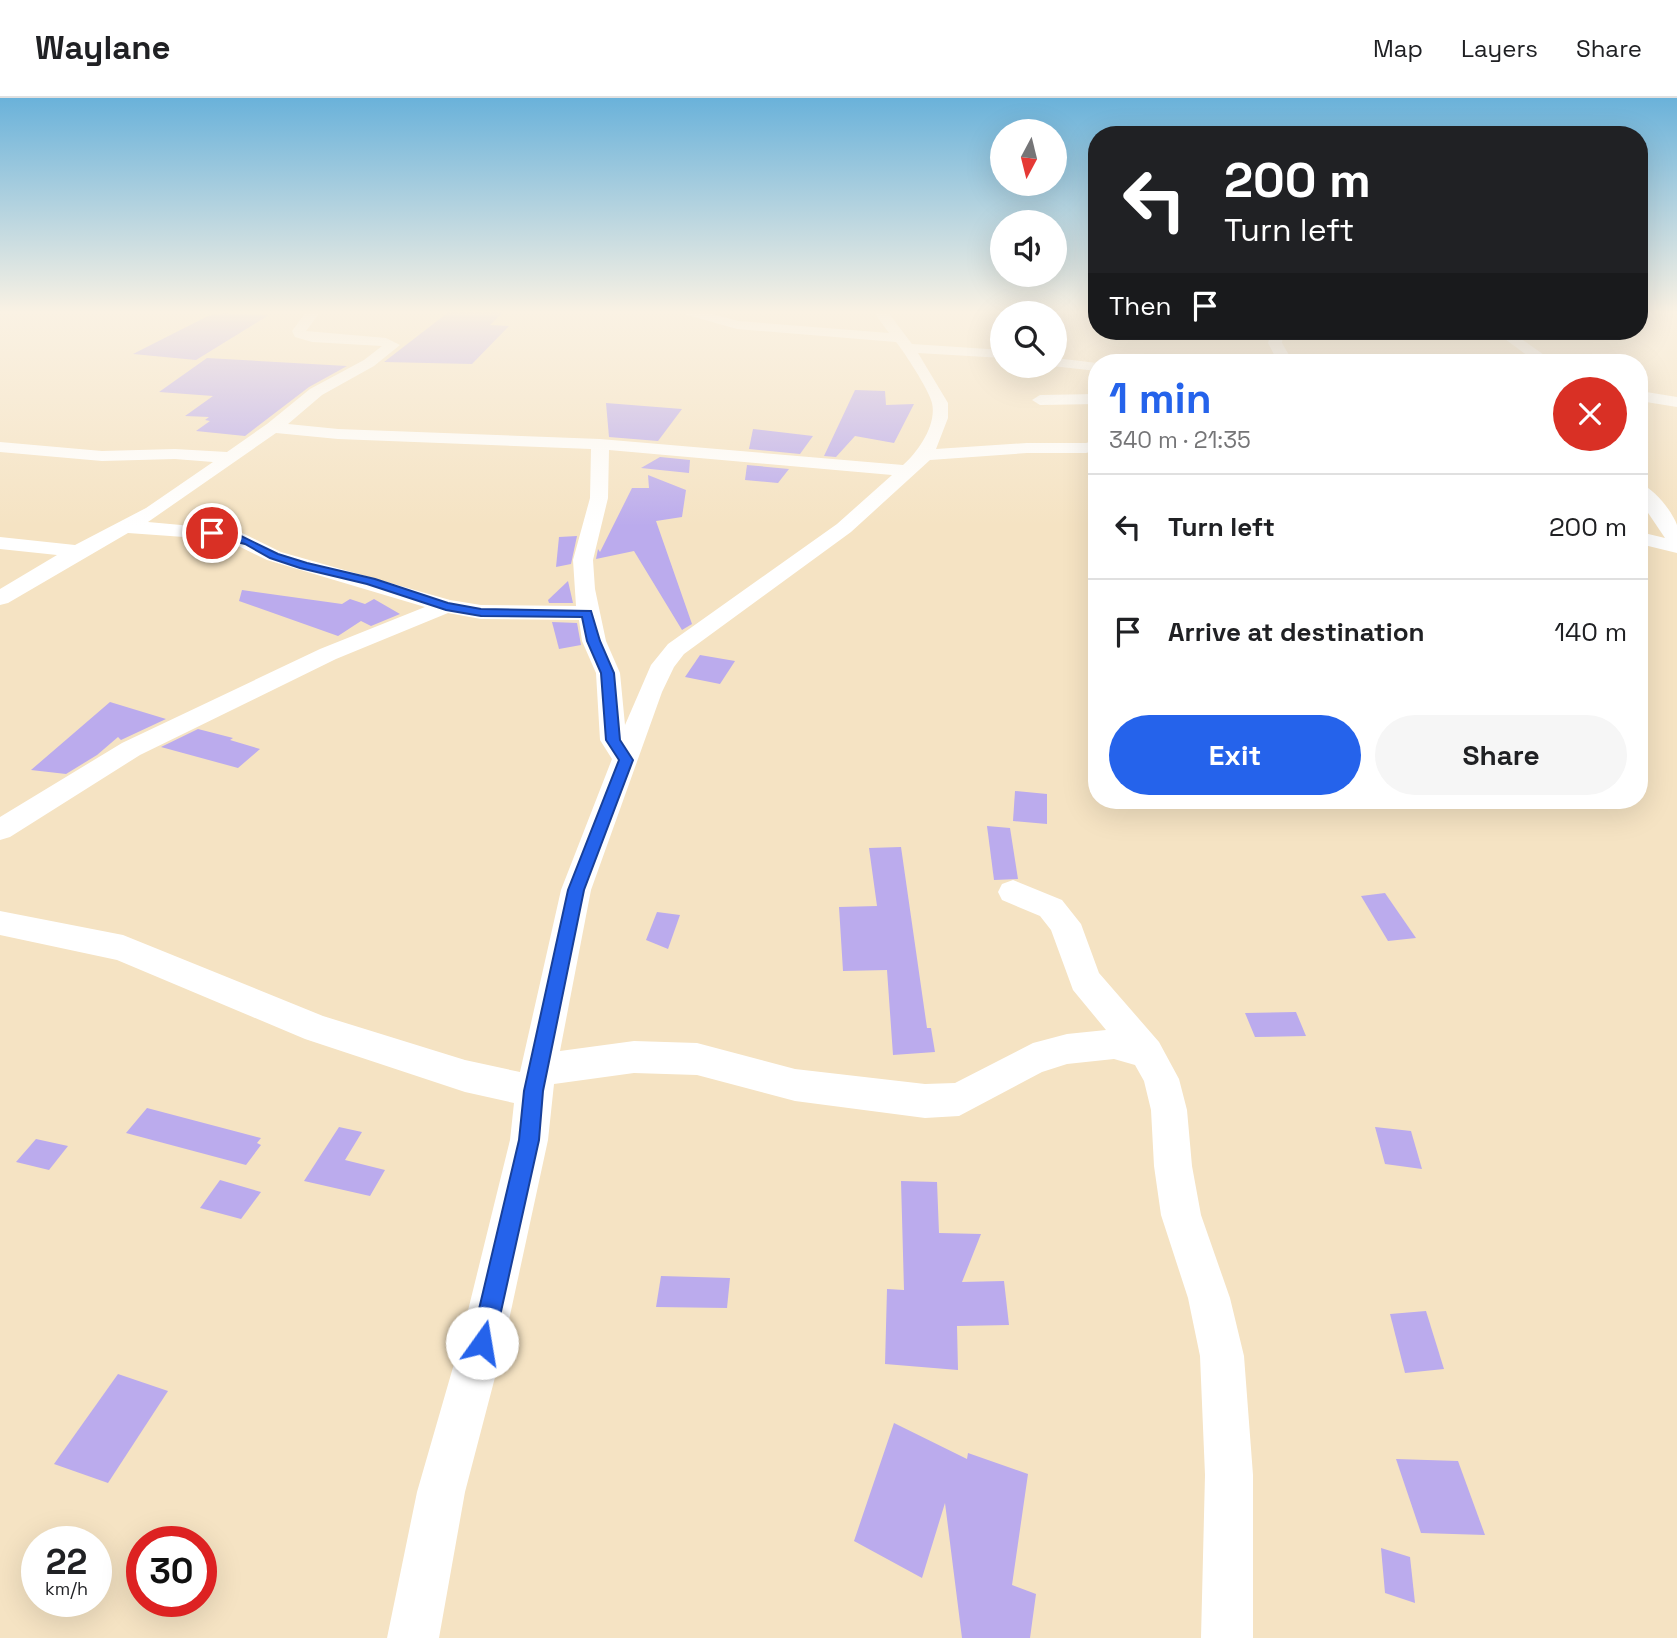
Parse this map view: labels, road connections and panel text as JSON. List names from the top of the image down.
{
  "north": "bottom",
  "page": {
    "header": "Waylane",
    "nav": ["Map", "Layers", "Share"],
    "turn": ["200 m", "Turn left"],
    "then": "Then",
    "heading": ["1 min", "340 m · 21:35"],
    "list": [
      {
        "name": "Turn left",
        "value": "200 m"
      },
      {
        "name": "Arrive at destination",
        "value": "140 m"
      }
    ],
    "buttons": ["Exit", "Share"],
    "speed": "22 km/h",
    "limit": "30"
  }
}
